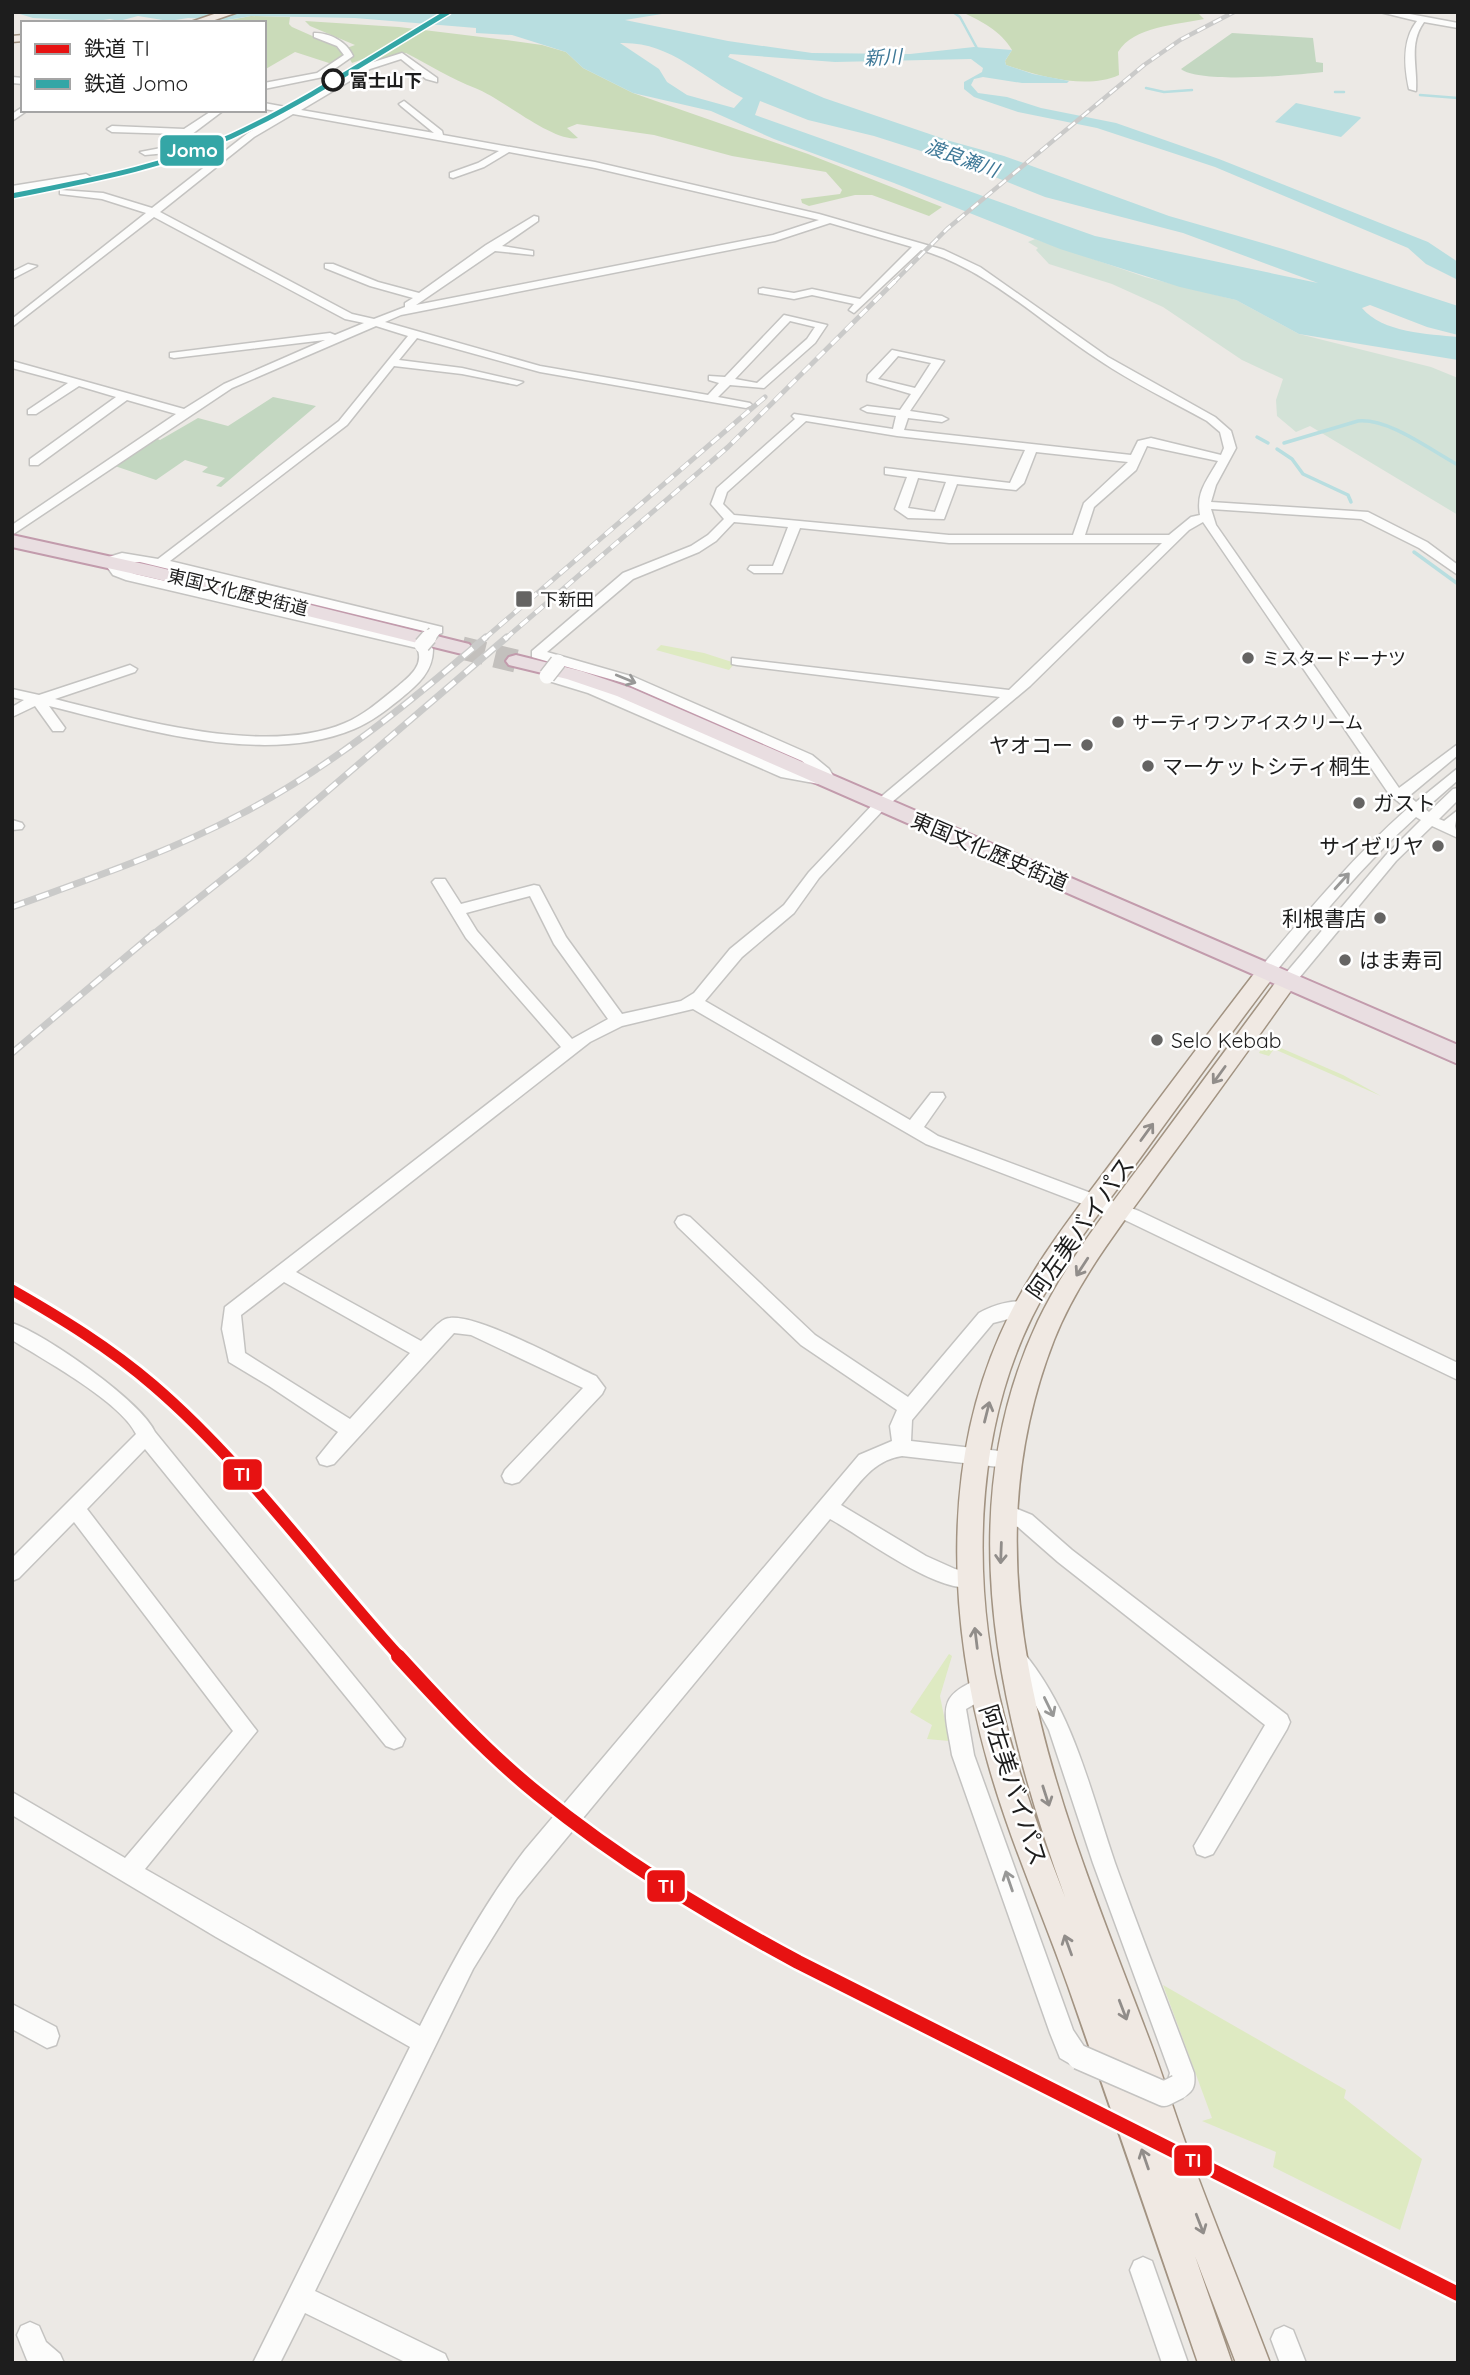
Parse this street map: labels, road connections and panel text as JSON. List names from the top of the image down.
{
  "streets": {
    "highway": ["東国文化歴史街道"],
    "main road": ["阿左美バイパス"]
  },
  "crossings": [
    ["東国文化歴史街道", "阿左美バイパス"]
  ],
  "water": ["新川", "渡良瀬川"],
  "places": {
    "other": [
      "富士山下",
      "ミスタードーナツ",
      "サーティワンアイスクリーム",
      "ヤオコー",
      "マーケットシティ桐生",
      "ガスト",
      "サイゼリヤ",
      "利根書店",
      "はま寿司",
      "Selo Kebab"
    ],
    "transit": ["下新田"]
  },
  "lines": ["rail line Jomo", "rail line TI"],
  "legend": ["鉄道 TI", "鉄道 Jomo"]
}
